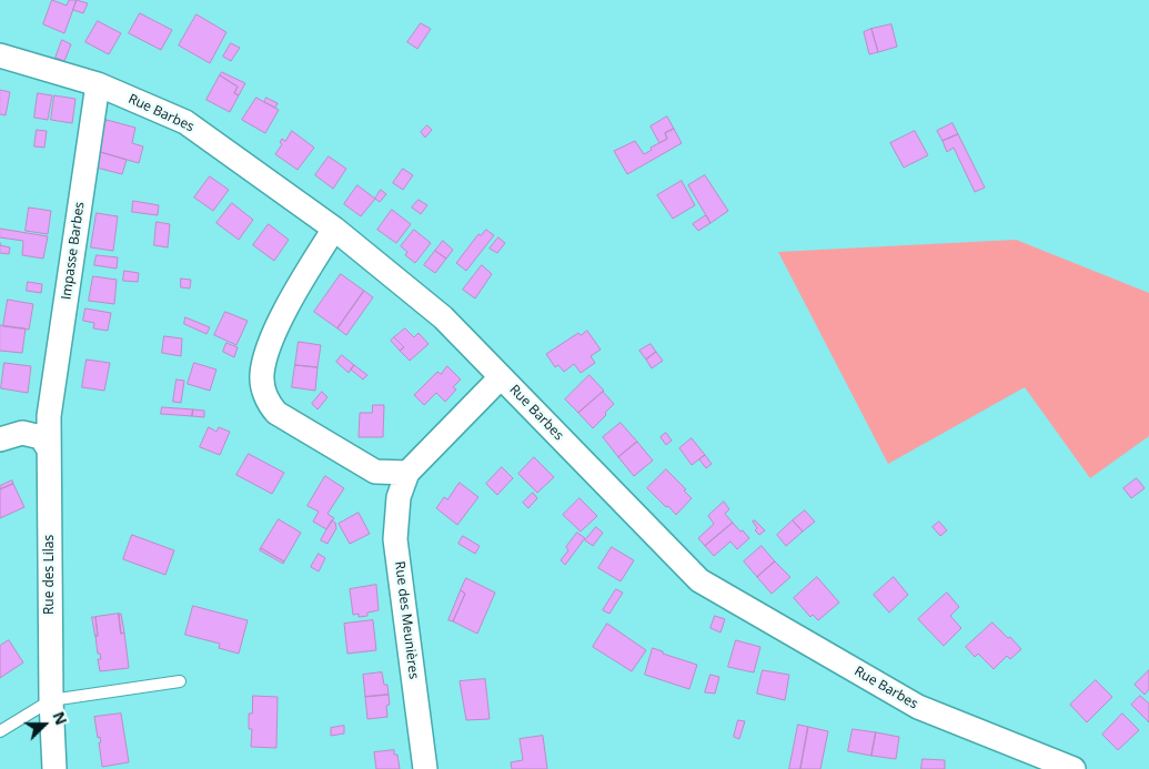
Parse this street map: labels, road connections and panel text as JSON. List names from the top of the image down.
{
  "streets": {
    "street": [
      "Rue Barbes",
      "Impasse Barbes",
      "Rue des Lilas",
      "Rue des Meunières"
    ]
  },
  "crossings": [
    ["Rue Barbes", "Impasse Barbes"],
    ["Rue Barbes", "Rue des Meunières"],
    ["Impasse Barbes", "Rue des Lilas"]
  ],
  "north": "right"
}
